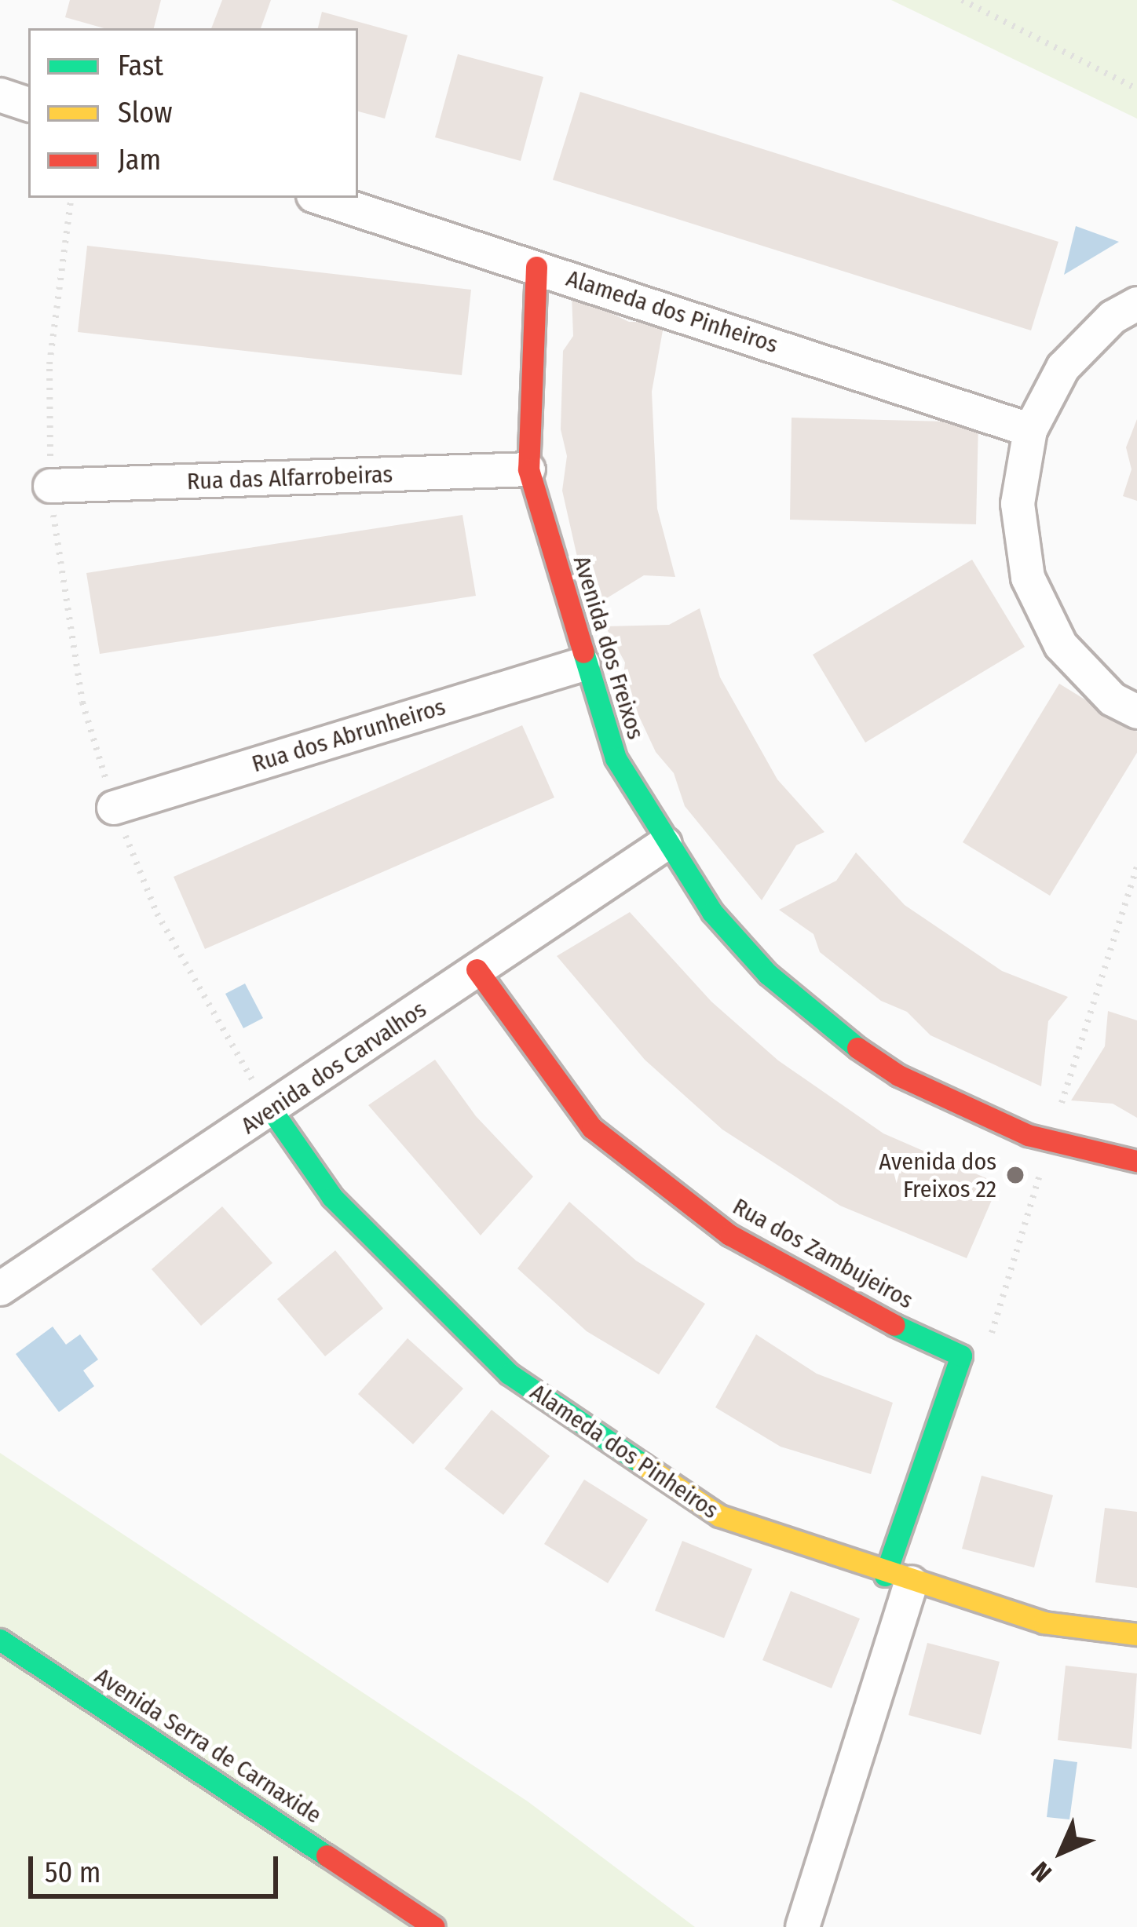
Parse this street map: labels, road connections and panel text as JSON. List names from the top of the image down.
{
  "streets": {
    "street": [
      "Alameda dos Pinheiros",
      "Rua das Alfarrobeiras",
      "Avenida dos Freixos",
      "Rua dos Abrunheiros",
      "Avenida dos Carvalhos",
      "Rua dos Zambujeiros",
      "Avenida Serra de Carnaxide"
    ]
  },
  "crossings": [
    ["Alameda dos Pinheiros", "Avenida dos Freixos"],
    ["Alameda dos Pinheiros", "Avenida dos Carvalhos"],
    ["Alameda dos Pinheiros", "Rua dos Zambujeiros"],
    ["Rua das Alfarrobeiras", "Avenida dos Freixos"],
    ["Avenida dos Freixos", "Rua dos Abrunheiros"],
    ["Avenida dos Freixos", "Avenida dos Carvalhos"],
    ["Avenida dos Carvalhos", "Rua dos Zambujeiros"]
  ],
  "places": ["Avenida dos Freixos 22"],
  "legend": ["Fast", "Slow", "Jam"],
  "scale_bar": "50 m",
  "north": "bottom left"
}
